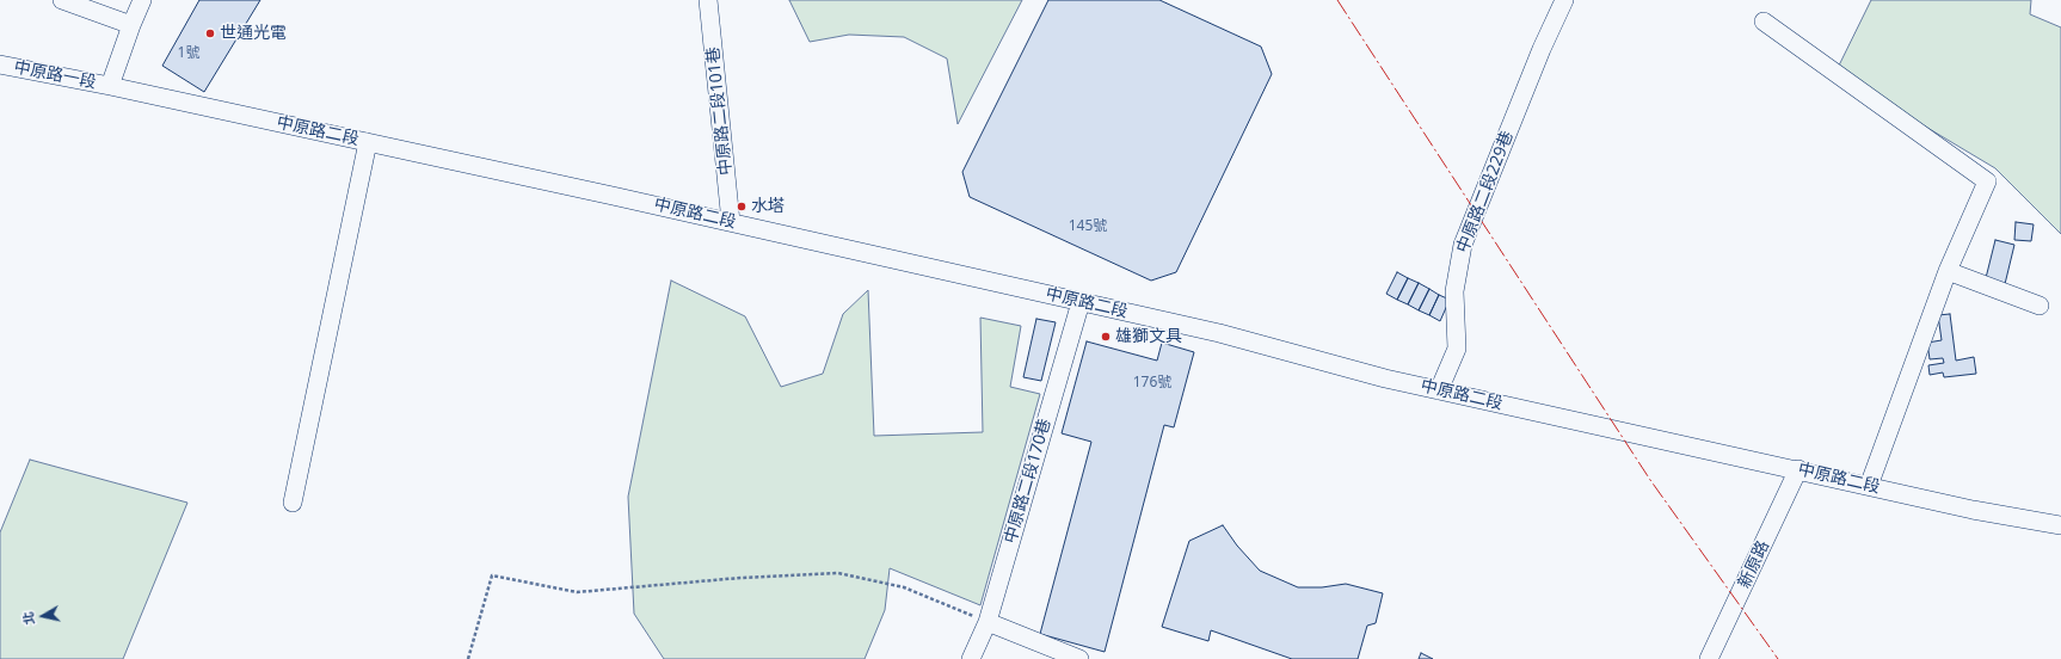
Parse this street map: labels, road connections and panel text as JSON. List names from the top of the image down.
{
  "streets": {
    "street": [
      "中原路一段",
      "中原路二段101巷",
      "中原路二段",
      "中原路二段229巷",
      "中原路二段170巷",
      "新原路"
    ]
  },
  "crossings": [
    ["中原路一段", "中原路二段"],
    ["中原路二段101巷", "中原路二段"],
    ["中原路二段", "中原路二段229巷"],
    ["中原路二段", "中原路二段170巷"],
    ["中原路二段", "新原路"]
  ],
  "places": ["世通光電", "水塔", "雄獅文具"],
  "house_numbers": ["1號", "145號", "176號"],
  "north": "left"
}
